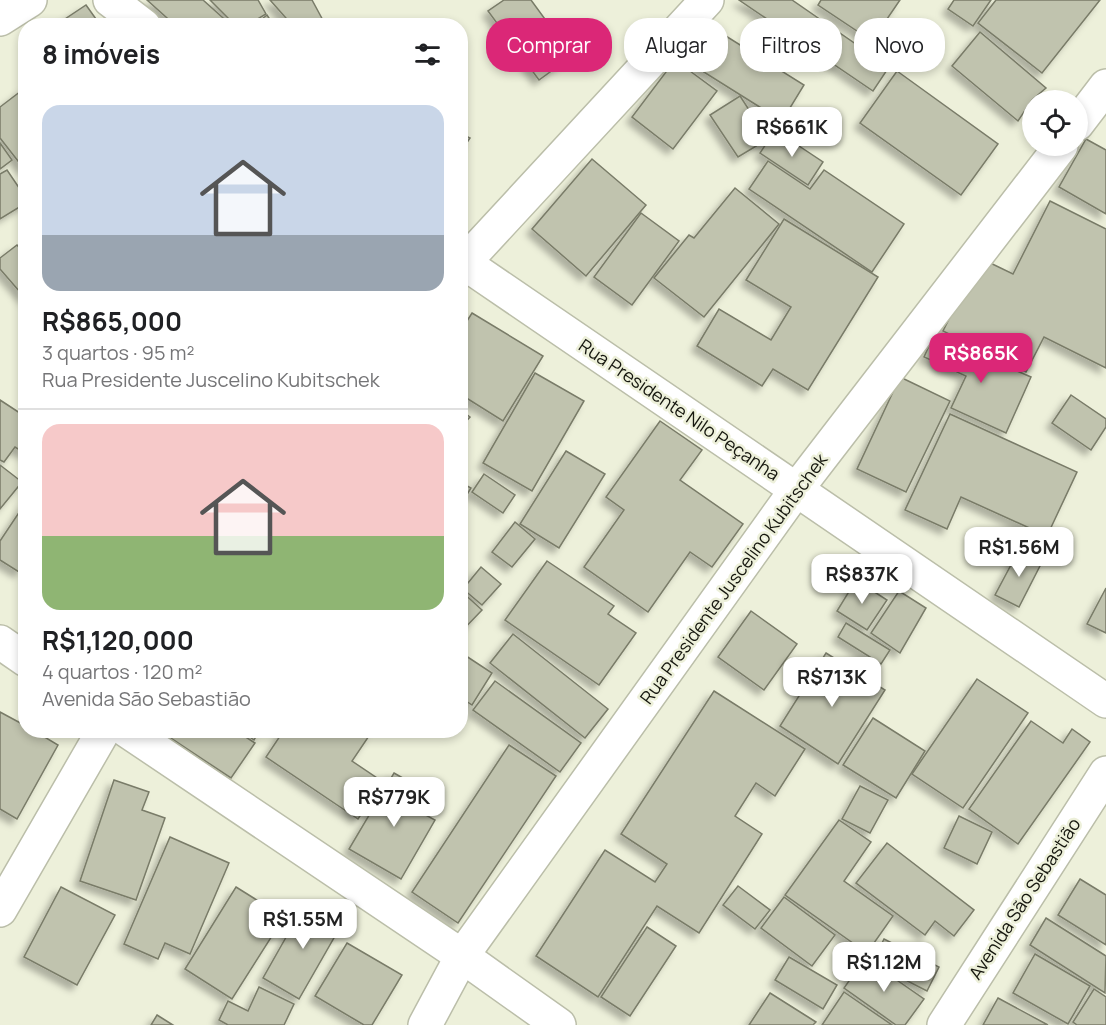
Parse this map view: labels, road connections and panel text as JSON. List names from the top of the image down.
{
  "streets": {
    "street": ["Rua Presidente Nilo Peçanha", "Rua Presidente Juscelino Kubitschek", "Avenida São Sebastião"]
  },
  "crossings": [
    ["Rua Presidente Nilo Peçanha", "Rua Presidente Juscelino Kubitschek"]
  ],
  "page": {
    "chip": [
      "Comprar",
      "Alugar",
      "Filtros",
      "Novo"
    ],
    "heading": "8 imóveis",
    "list": [
      {
        "name": "R$865,000",
        "note": "3 quartos · 95 m² · Rua Presidente Juscelino Kubitschek"
      },
      {
        "name": "R$1,120,000",
        "note": "4 quartos · 120 m² · Avenida São Sebastião"
      }
    ],
    "price": [
      "R$661K",
      "R$865K",
      "R$1.56M",
      "R$837K",
      "R$713K",
      "R$779K",
      "R$1.55M",
      "R$1.12M"
    ]
  }
}
